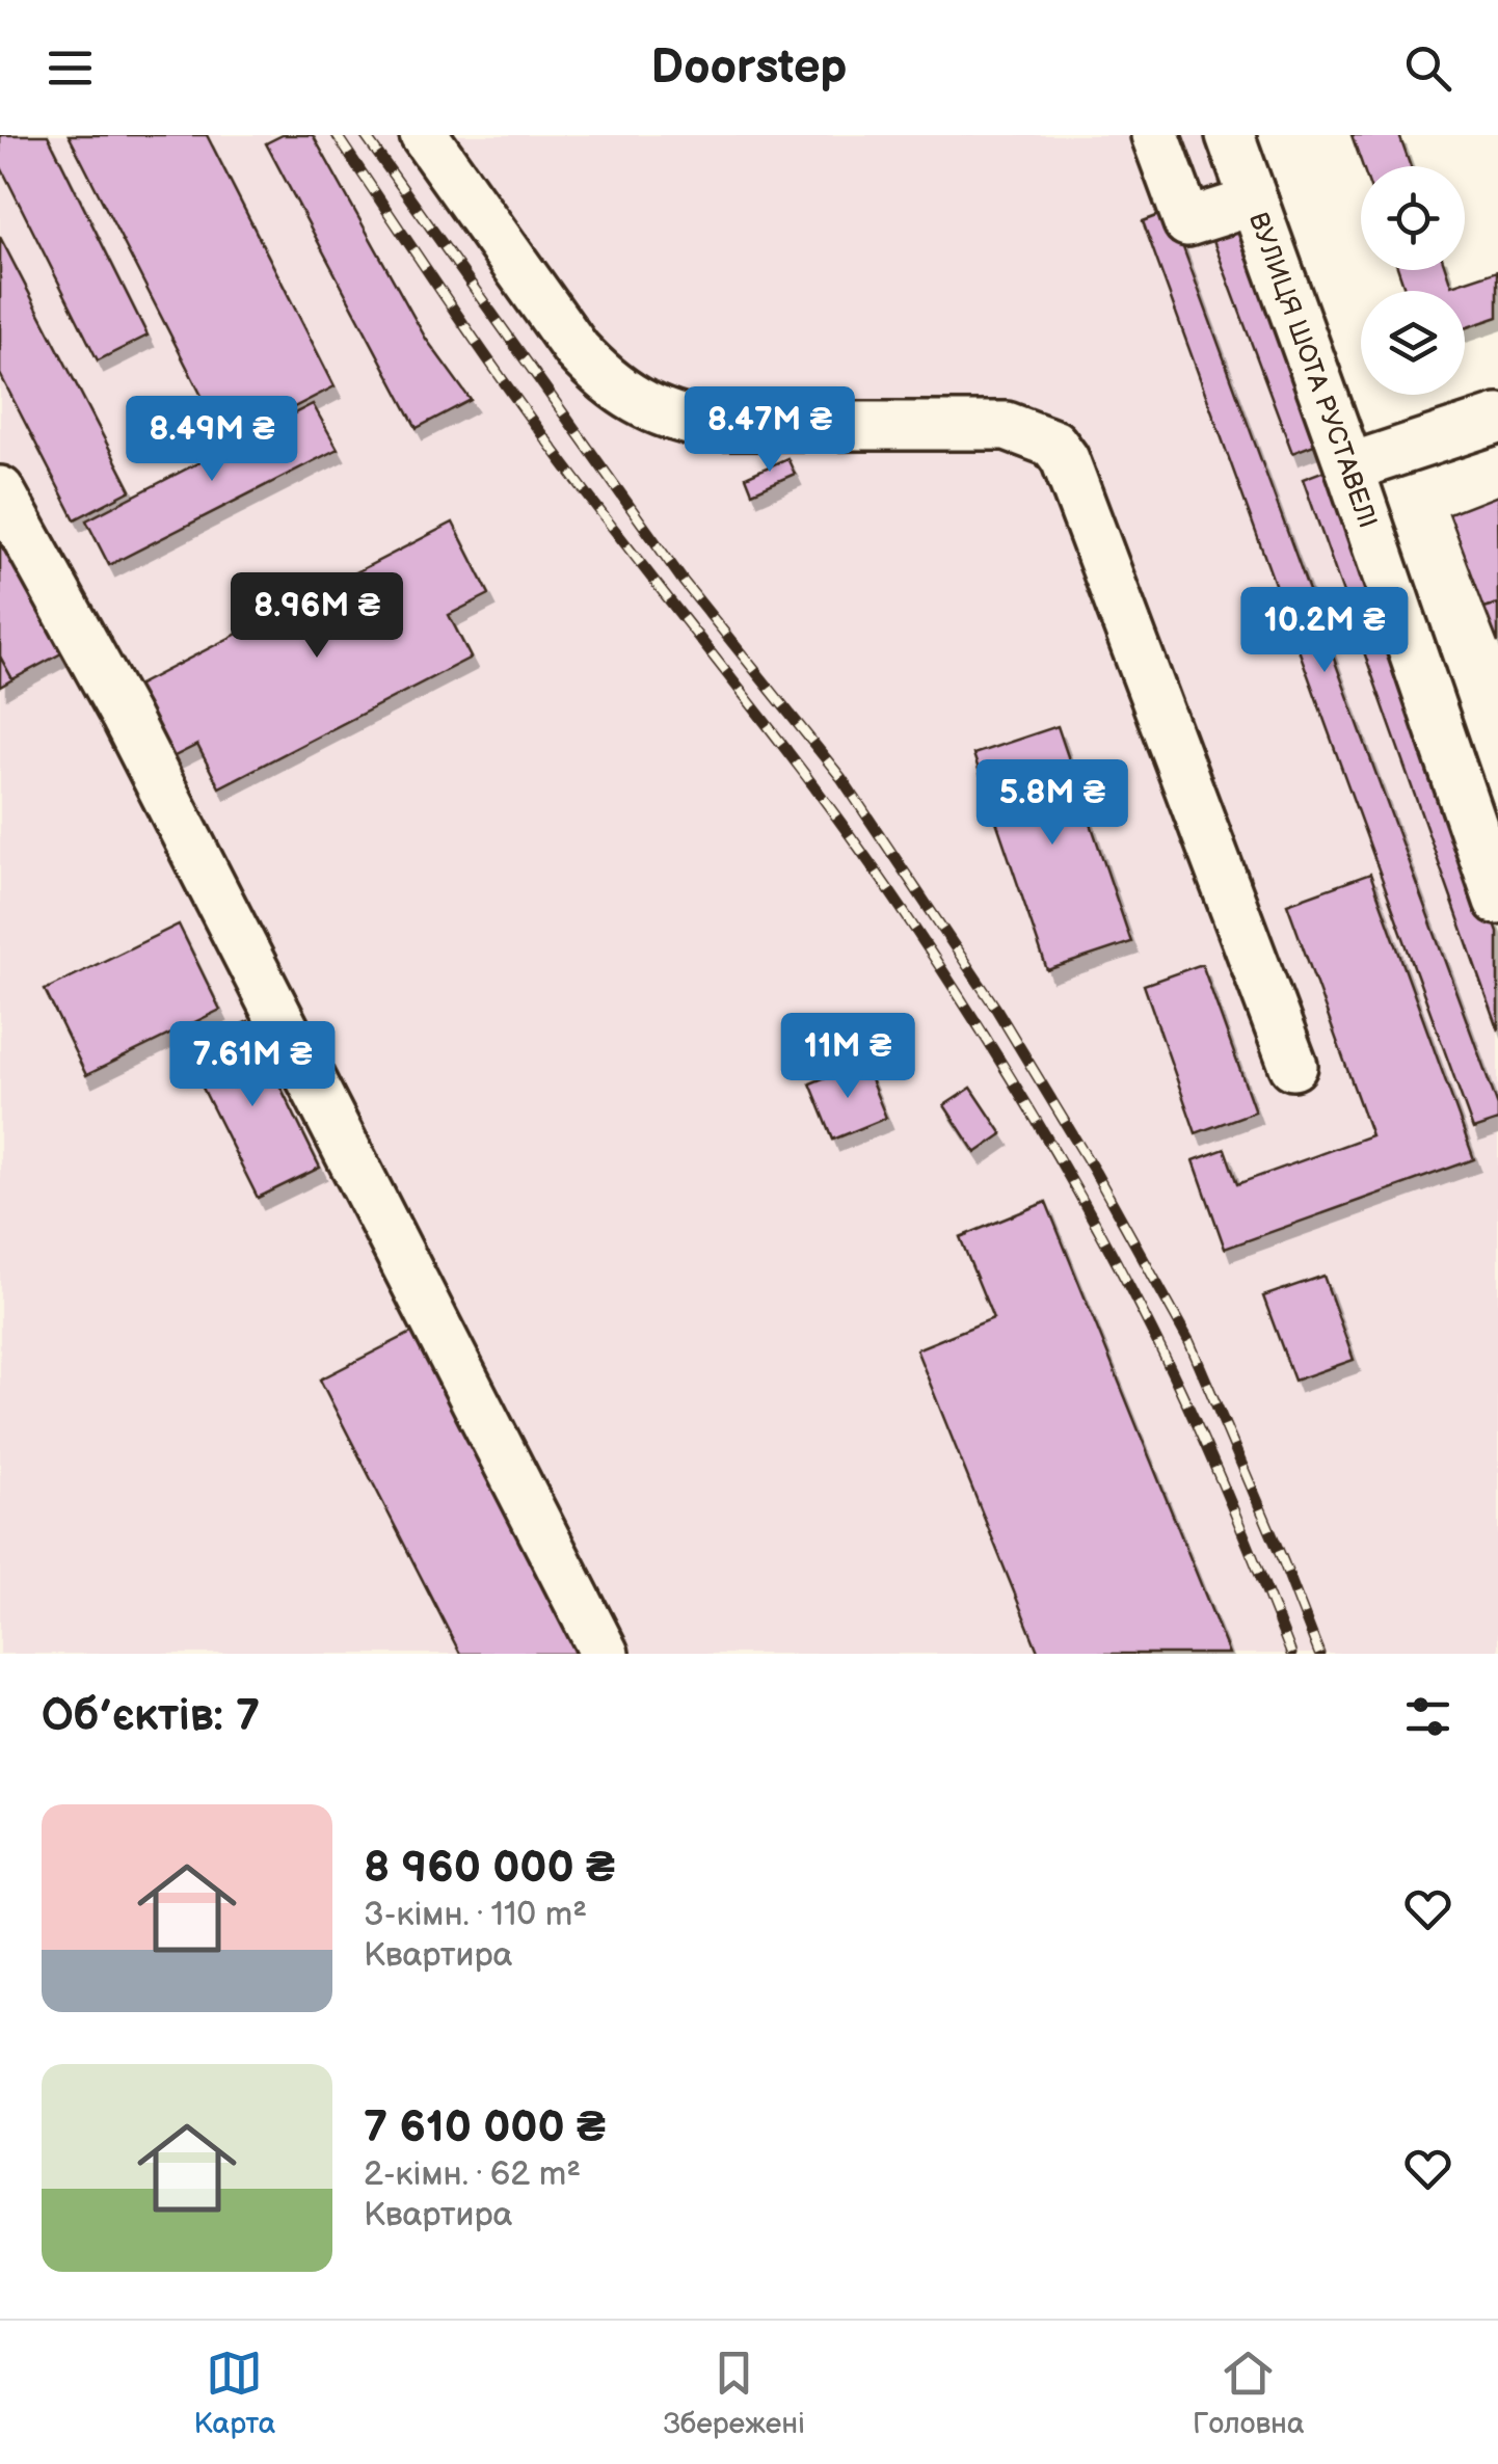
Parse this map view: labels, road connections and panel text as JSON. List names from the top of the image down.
{
  "streets": {
    "street": ["ВУЛИЦЯ ШОТА РУСТАВЕЛІ"]
  },
  "page": {
    "header": "Doorstep",
    "price": [
      "8.47M ₴",
      "8.49M ₴",
      "8.96M ₴",
      "10.2M ₴",
      "5.8M ₴",
      "11M ₴",
      "7.61M ₴"
    ],
    "heading": "Об’єктів: 7",
    "list": [
      {
        "name": "8 960 000 ₴",
        "note": "3-кімн. · 110 m² · Квартира"
      },
      {
        "name": "7 610 000 ₴",
        "note": "2-кімн. · 62 m² · Квартира"
      }
    ],
    "tabs": ["Карта", "Збережені", "Головна"]
  }
}
